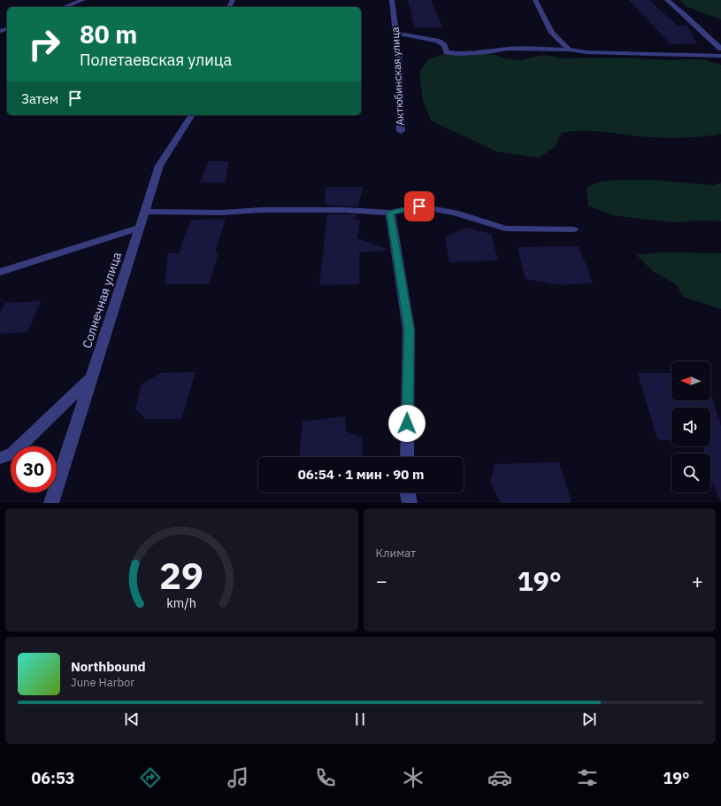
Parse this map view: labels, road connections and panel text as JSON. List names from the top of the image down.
{
  "streets": {
    "street": ["Актюбинская улица", "Солнечная улица"]
  },
  "north": "left",
  "page": {
    "turn": ["80 m", "Полетаевская улица"],
    "then": "Затем",
    "limit": "30",
    "trip": "06:54 · 1 мин · 90 m",
    "tile": "Климат",
    "heat": ["−", "19°", "+"],
    "song": ["Northbound", "June Harbor"],
    "tabs": ["06:53", "19°"],
    "gauge": ["29", "km/h"]
  }
}
